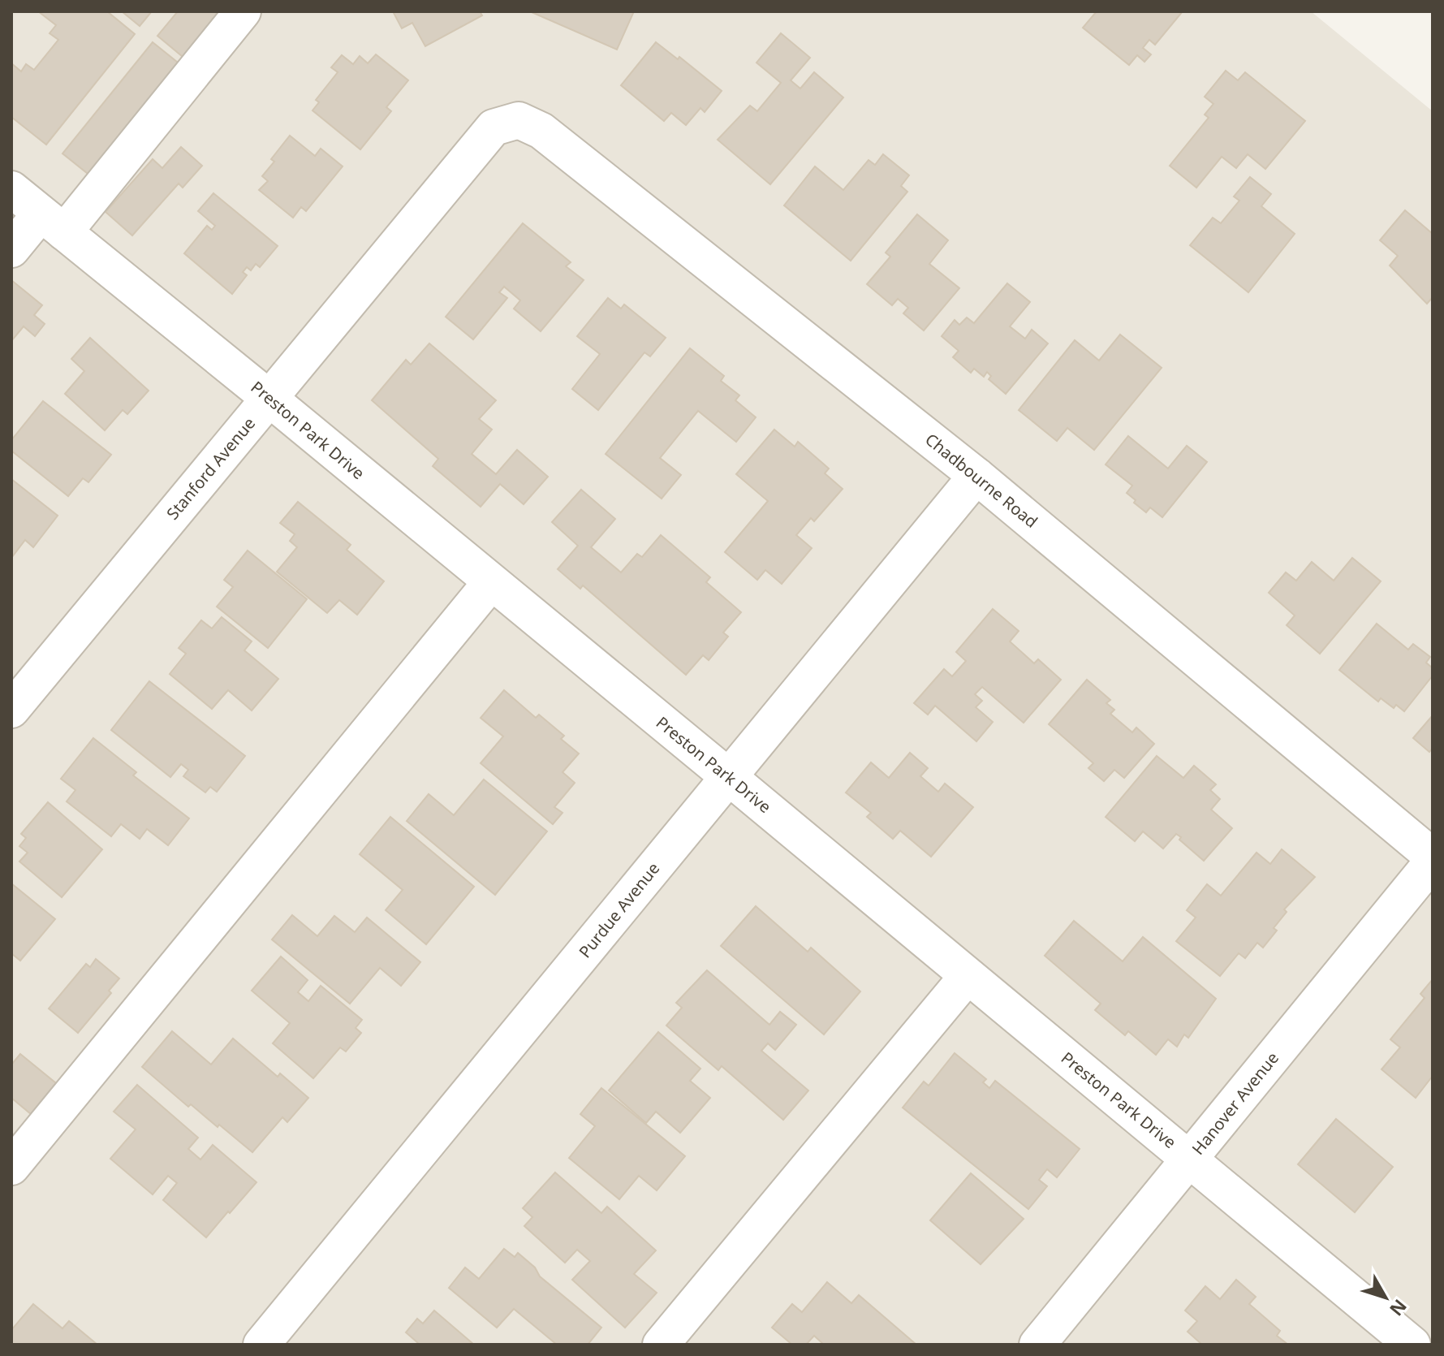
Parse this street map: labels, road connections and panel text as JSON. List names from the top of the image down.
{
  "streets": {
    "street": [
      "Preston Park Drive",
      "Stanford Avenue",
      "Chadbourne Road",
      "Purdue Avenue",
      "Hanover Avenue"
    ]
  },
  "crossings": [
    ["Preston Park Drive", "Stanford Avenue"],
    ["Preston Park Drive", "Purdue Avenue"],
    ["Preston Park Drive", "Hanover Avenue"],
    ["Stanford Avenue", "Chadbourne Road"],
    ["Chadbourne Road", "Purdue Avenue"],
    ["Chadbourne Road", "Hanover Avenue"]
  ],
  "north": "bottom right"
}
